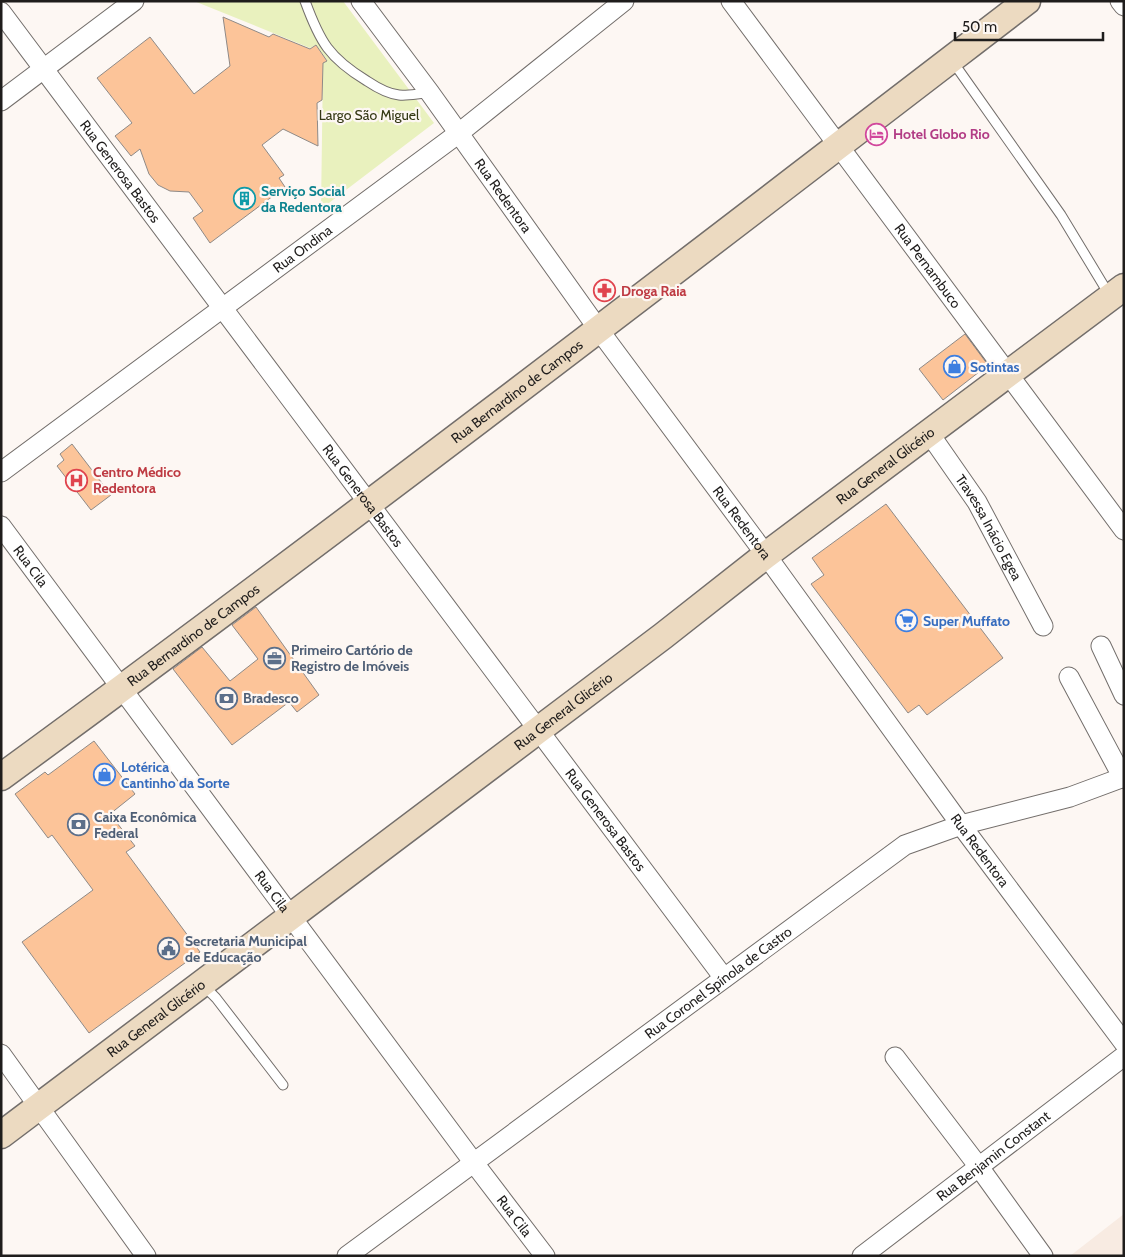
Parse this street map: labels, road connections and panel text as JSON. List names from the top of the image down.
{
  "streets": {
    "street": [
      "Rua Generosa Bastos",
      "Rua Redentora",
      "Rua Ondina",
      "Rua Pernambuco",
      "Rua Bernardino de Campos",
      "Rua General Glicério",
      "Travessa Inácio Egea",
      "Rua Cila",
      "Rua Coronel Spínola de Castro",
      "Rua Benjamin Constant"
    ]
  },
  "crossings": [
    ["Rua Generosa Bastos", "Rua Ondina"],
    ["Rua Generosa Bastos", "Rua Bernardino de Campos"],
    ["Rua Generosa Bastos", "Rua General Glicério"],
    ["Rua Generosa Bastos", "Rua Coronel Spínola de Castro"],
    ["Rua Redentora", "Rua Ondina"],
    ["Rua Redentora", "Rua Bernardino de Campos"],
    ["Rua Redentora", "Rua General Glicério"],
    ["Rua Redentora", "Rua Coronel Spínola de Castro"],
    ["Rua Pernambuco", "Rua Bernardino de Campos"],
    ["Rua Pernambuco", "Rua General Glicério"],
    ["Rua Bernardino de Campos", "Rua Cila"],
    ["Rua General Glicério", "Travessa Inácio Egea"],
    ["Rua General Glicério", "Rua Cila"],
    ["Rua Cila", "Rua Coronel Spínola de Castro"]
  ],
  "parks": ["Largo São Miguel"],
  "places": {
    "hotel": ["Hotel Globo Rio"],
    "building": ["Serviço Social da Redentora"],
    "pharmacy": ["Droga Raia"],
    "shop": ["Sotintas", "Lotérica Cantinho da Sorte"],
    "hospital": ["Centro Médico Redentora"],
    "supermarket": ["Super Muffato"],
    "office": ["Primeiro Cartório de Registro de Imóveis"],
    "bank": ["Bradesco", "Caixa Econômica Federal"],
    "public building": ["Secretaria Municipal de Educação"]
  },
  "scale_bar": "50 m"
}
